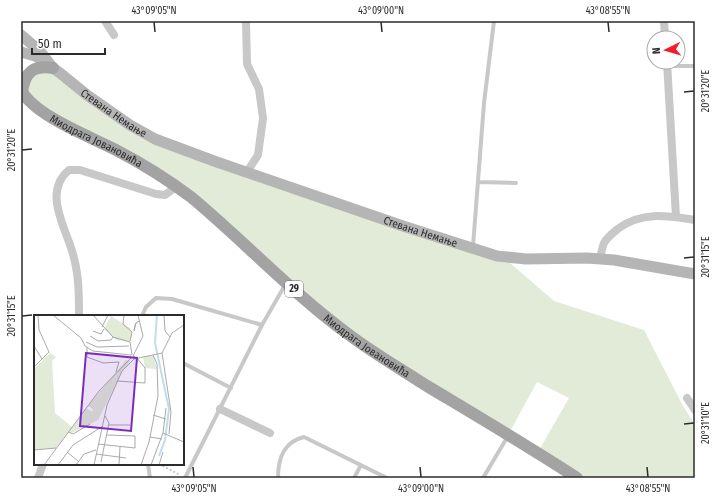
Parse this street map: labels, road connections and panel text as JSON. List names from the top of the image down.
{
  "streets": {
    "main road": ["Миодрага Јовановића", "29"],
    "street": ["Стевана Немање"]
  },
  "scale_bar": "50 m",
  "north": "left",
  "coordinates": [
    "43°09'05\"N",
    "43°09'00\"N",
    "43°08'55\"N",
    "20°31'20\"E",
    "20°31'15\"E",
    "20°31'10\"E"
  ]
}
